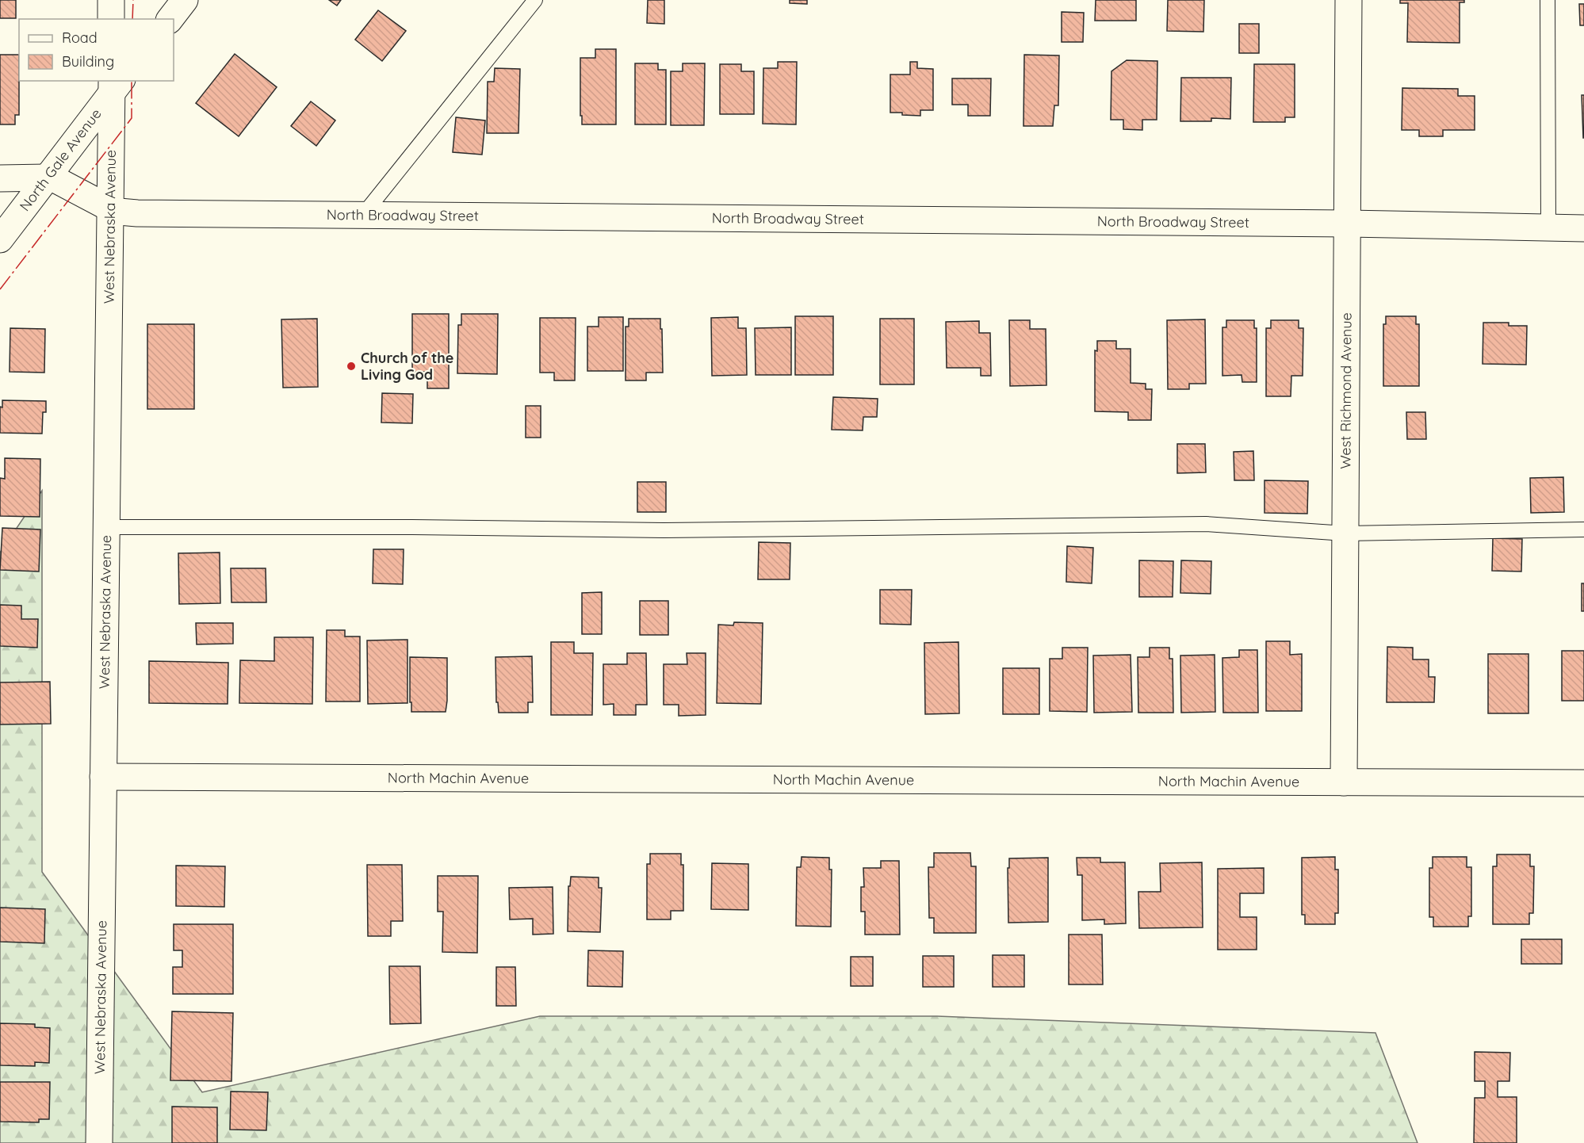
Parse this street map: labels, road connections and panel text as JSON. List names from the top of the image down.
{
  "streets": {
    "street": [
      "North Gale Avenue",
      "North Broadway Street",
      "West Nebraska Avenue",
      "West Richmond Avenue",
      "North Machin Avenue"
    ]
  },
  "crossings": [
    ["North Gale Avenue", "North Broadway Street"],
    ["North Gale Avenue", "West Nebraska Avenue"],
    ["North Broadway Street", "West Nebraska Avenue"],
    ["North Broadway Street", "West Richmond Avenue"],
    ["West Nebraska Avenue", "North Machin Avenue"],
    ["West Richmond Avenue", "North Machin Avenue"]
  ],
  "places": ["Church of the Living God"],
  "legend": ["Road", "Building"]
}
